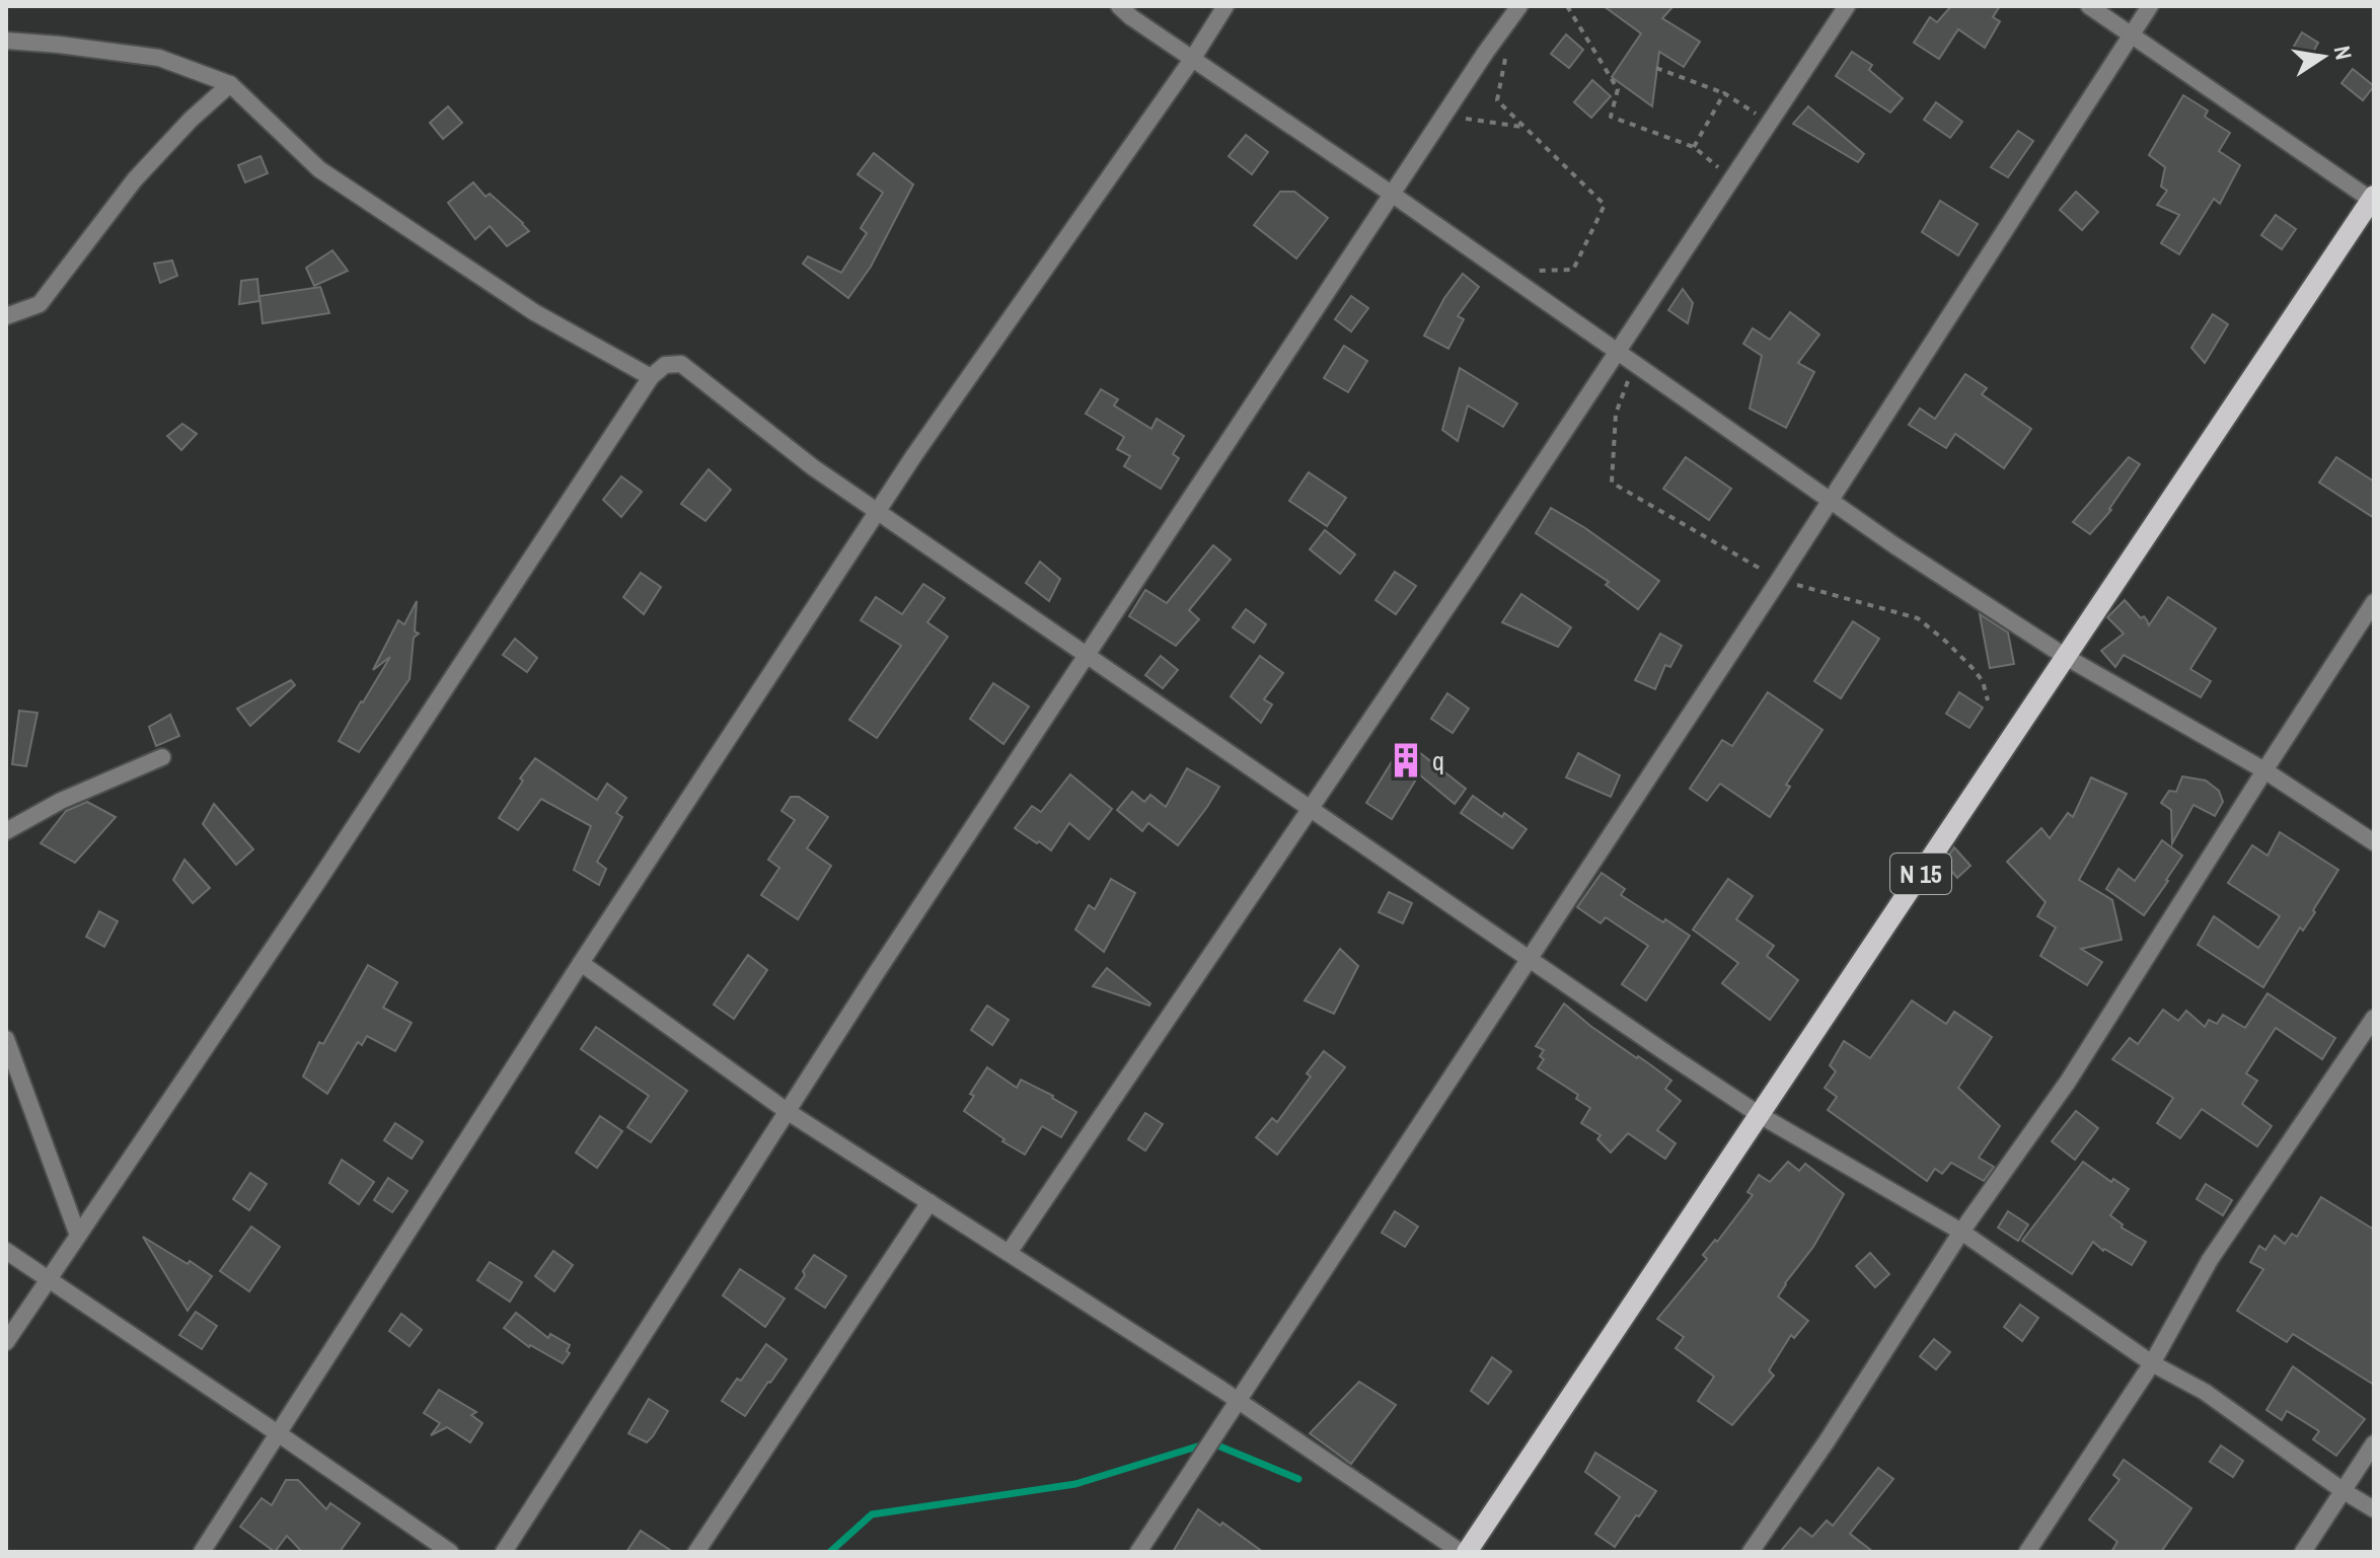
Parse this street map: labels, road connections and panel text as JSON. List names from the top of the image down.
{
  "streets": {
    "main road": ["N 15"]
  },
  "places": {
    "building": ["q"]
  },
  "north": "right"
}
